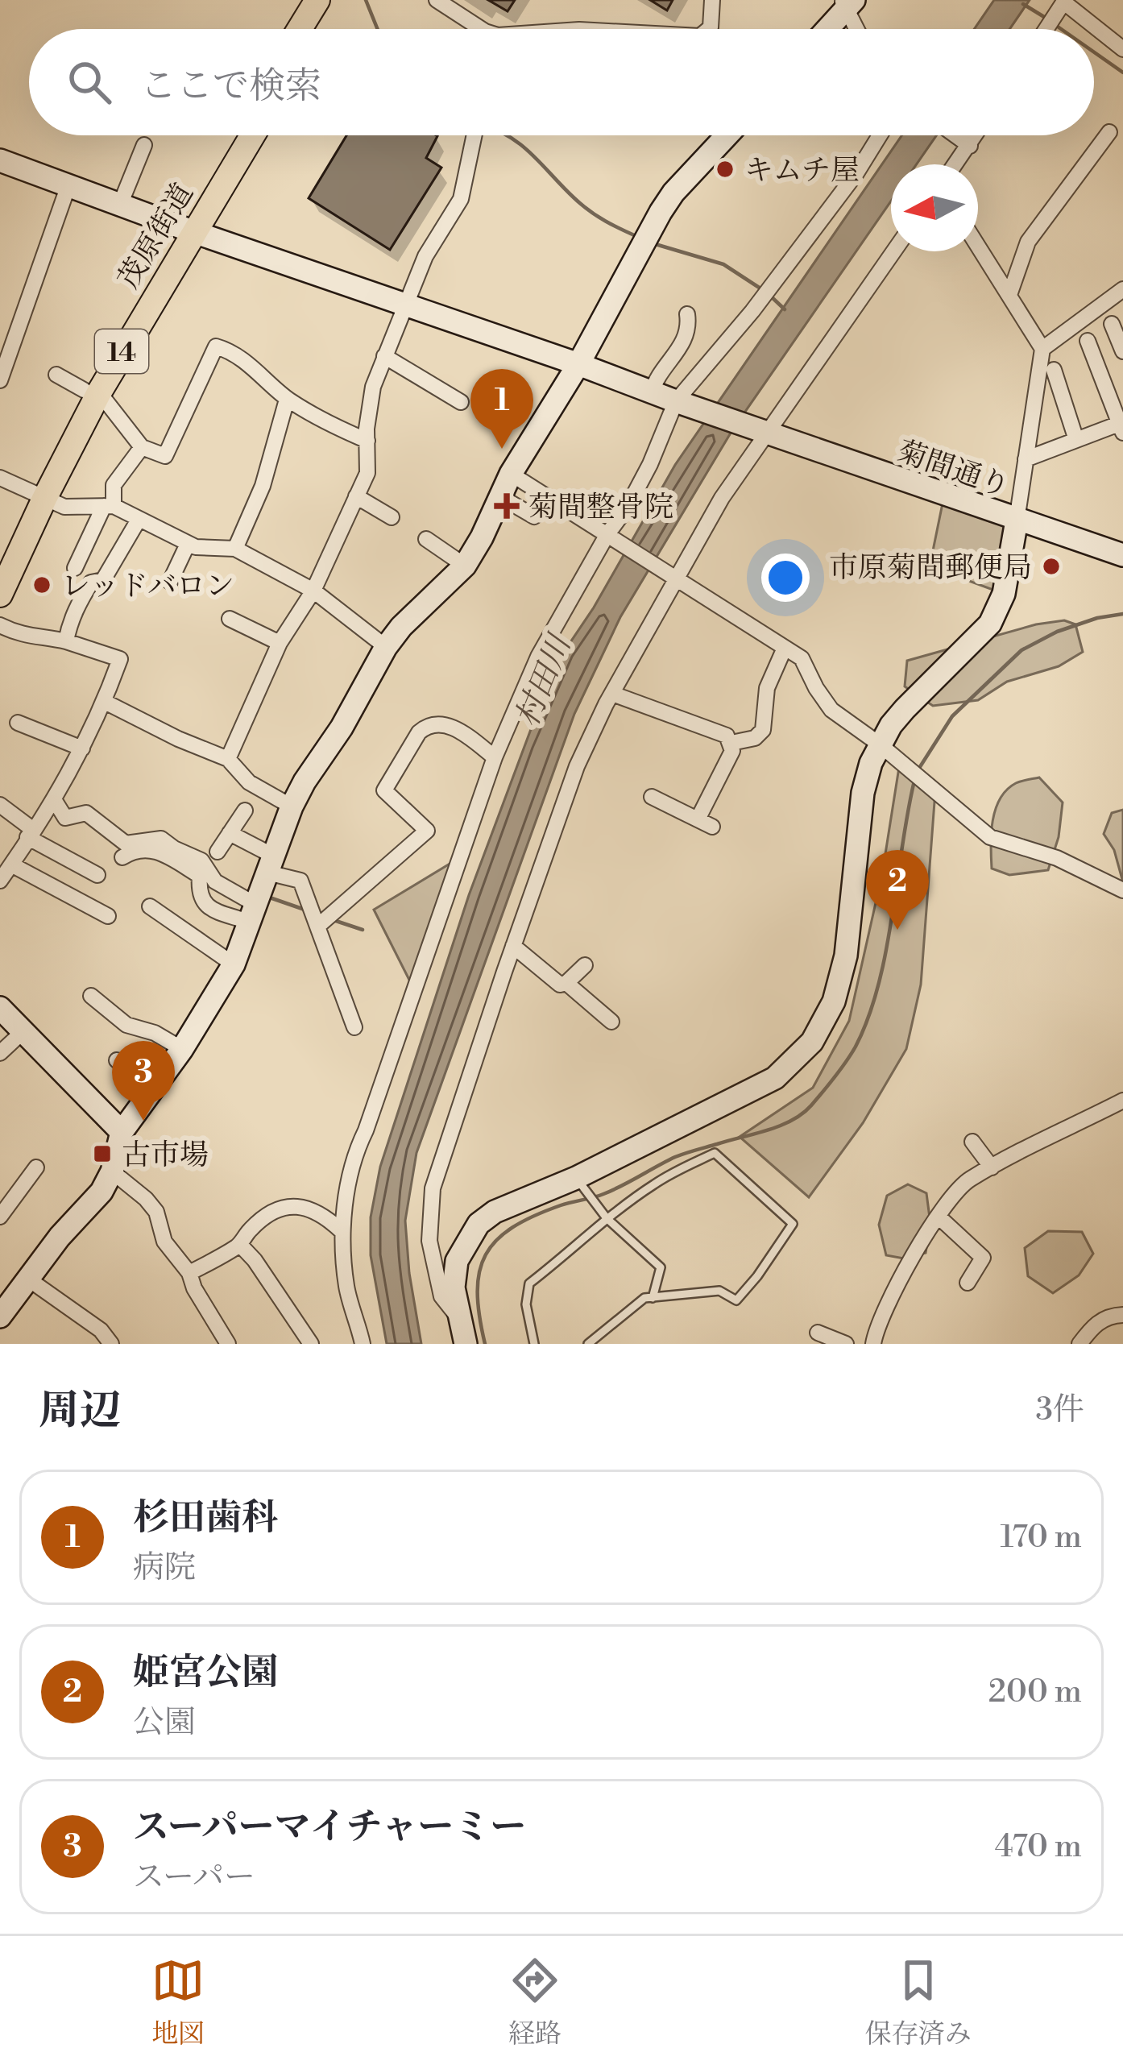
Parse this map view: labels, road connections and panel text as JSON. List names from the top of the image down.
{
  "streets": {
    "main road": ["茂原街道", "14"],
    "street": ["菊間通り"]
  },
  "crossings": [
    ["茂原街道", "菊間通り"]
  ],
  "water": ["村田川"],
  "places": {
    "other": ["キムチ屋", "市原菊間郵便局", "レッドバロン"],
    "health": ["菊間整骨院"],
    "transit": ["古市場"]
  },
  "north": "left",
  "page": {
    "search": "ここで検索",
    "pins": ["1", "2", "3"],
    "heading": ["周辺", "3件"],
    "list": [
      {
        "mark": "1",
        "name": "杉田歯科",
        "note": "病院",
        "value": "170 m"
      },
      {
        "mark": "2",
        "name": "姫宮公園",
        "note": "公園",
        "value": "200 m"
      },
      {
        "mark": "3",
        "name": "スーパーマイチャーミー",
        "note": "スーパー",
        "value": "470 m"
      }
    ],
    "nav": ["地図", "経路", "保存済み"]
  }
}
